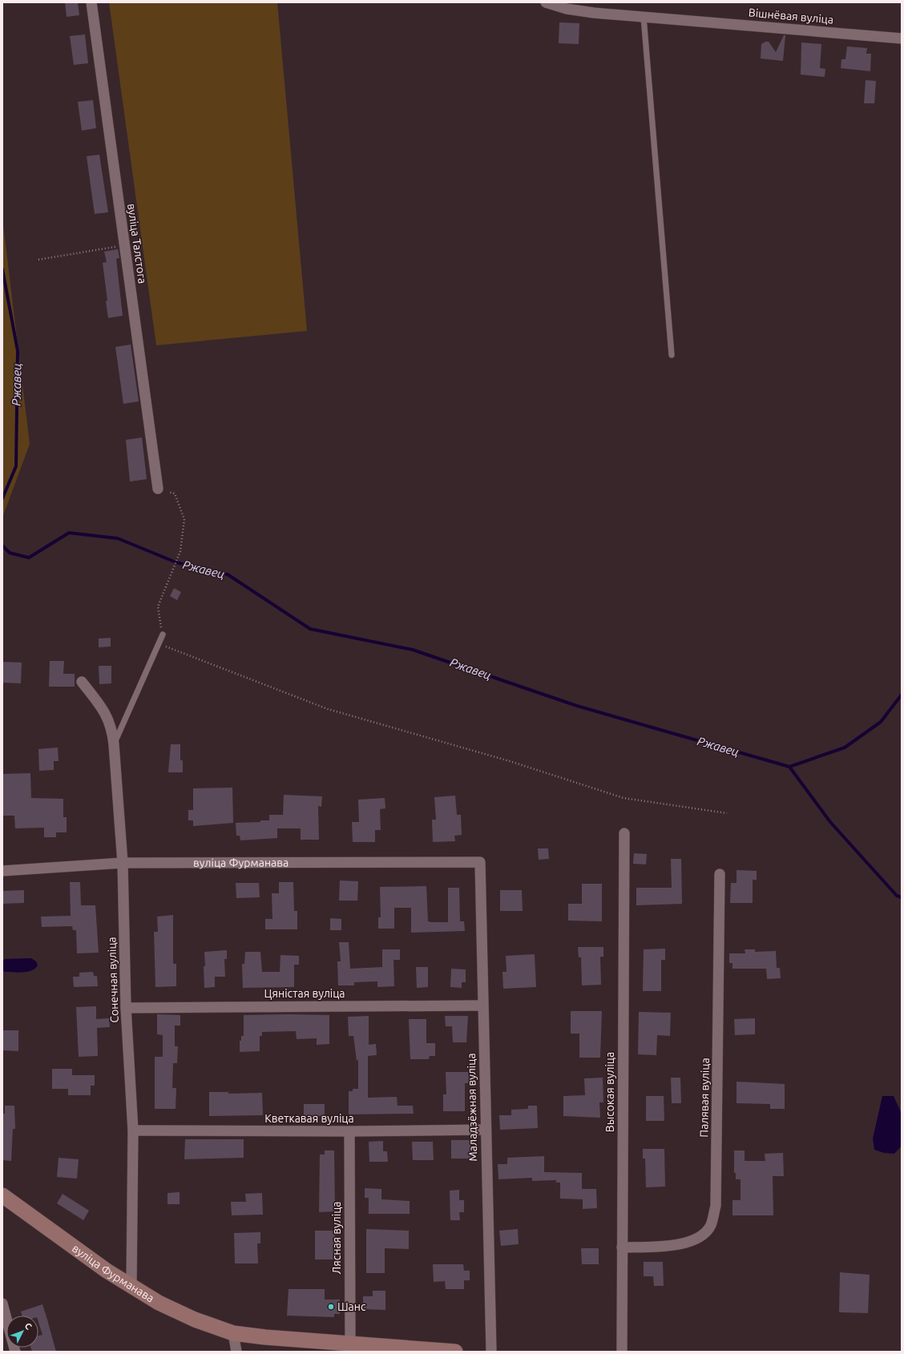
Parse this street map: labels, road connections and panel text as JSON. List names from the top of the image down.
{
  "streets": {
    "main road": ["вуліца Фурманава"],
    "street": [
      "Вішнёвая вуліца",
      "вуліца Талстога",
      "Сонечная вуліца",
      "Цяністая вуліца",
      "Высокая вуліца",
      "Палявая вуліца",
      "Маладзёжная вуліца",
      "Кветкавая вуліца",
      "Лясная вуліца"
    ]
  },
  "crossings": [
    ["вуліца Фурманава", "Сонечная вуліца"],
    ["вуліца Фурманава", "Маладзёжная вуліца"],
    ["вуліца Фурманава", "Лясная вуліца"],
    ["Сонечная вуліца", "Цяністая вуліца"],
    ["Сонечная вуліца", "Кветкавая вуліца"],
    ["Цяністая вуліца", "Маладзёжная вуліца"],
    ["Высокая вуліца", "Палявая вуліца"],
    ["Маладзёжная вуліца", "Кветкавая вуліца"],
    ["Кветкавая вуліца", "Лясная вуліца"]
  ],
  "water": ["Ржавец"],
  "places": ["Шанс"],
  "north": "top right"
}
